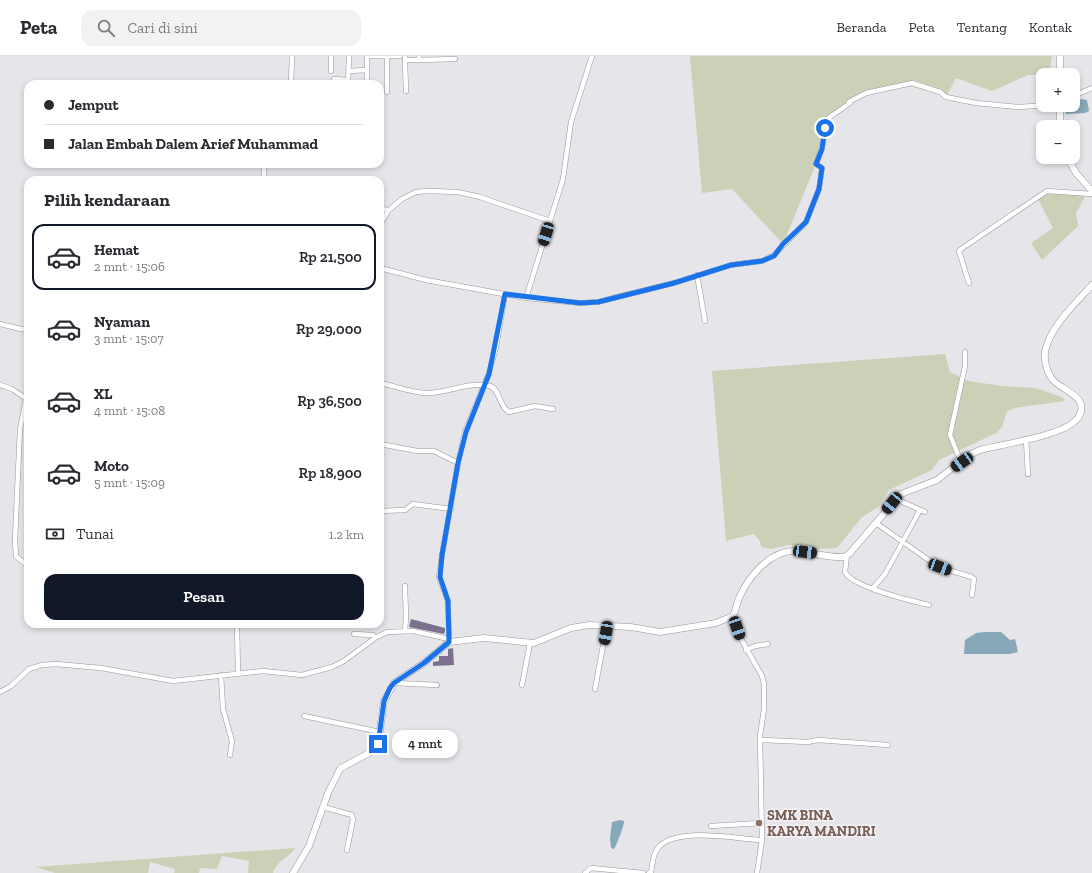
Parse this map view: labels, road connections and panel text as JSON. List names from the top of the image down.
{
  "places": ["SMK BINA KARYA MANDIRI"],
  "page": {
    "header": "Peta",
    "search": "Cari di sini",
    "nav": [
      "Beranda",
      "Peta",
      "Tentang",
      "Kontak"
    ],
    "map_buttons": ["+", "−"],
    "banner": ["Jemput", "Jalan Embah Dalem Arief Muhammad"],
    "heading": "Pilih kendaraan",
    "list": [
      {
        "name": "Hemat",
        "note": "2 mnt · 15:06",
        "value": "Rp 21,500"
      },
      {
        "name": "Nyaman",
        "note": "3 mnt · 15:07",
        "value": "Rp 29,000"
      },
      {
        "name": "XL",
        "note": "4 mnt · 15:08",
        "value": "Rp 36,500"
      },
      {
        "name": "Moto",
        "note": "5 mnt · 15:09",
        "value": "Rp 18,900"
      }
    ],
    "pay": ["Tunai", "1.2 km"],
    "buttons": "Pesan",
    "bubble": "4 mnt"
  }
}
